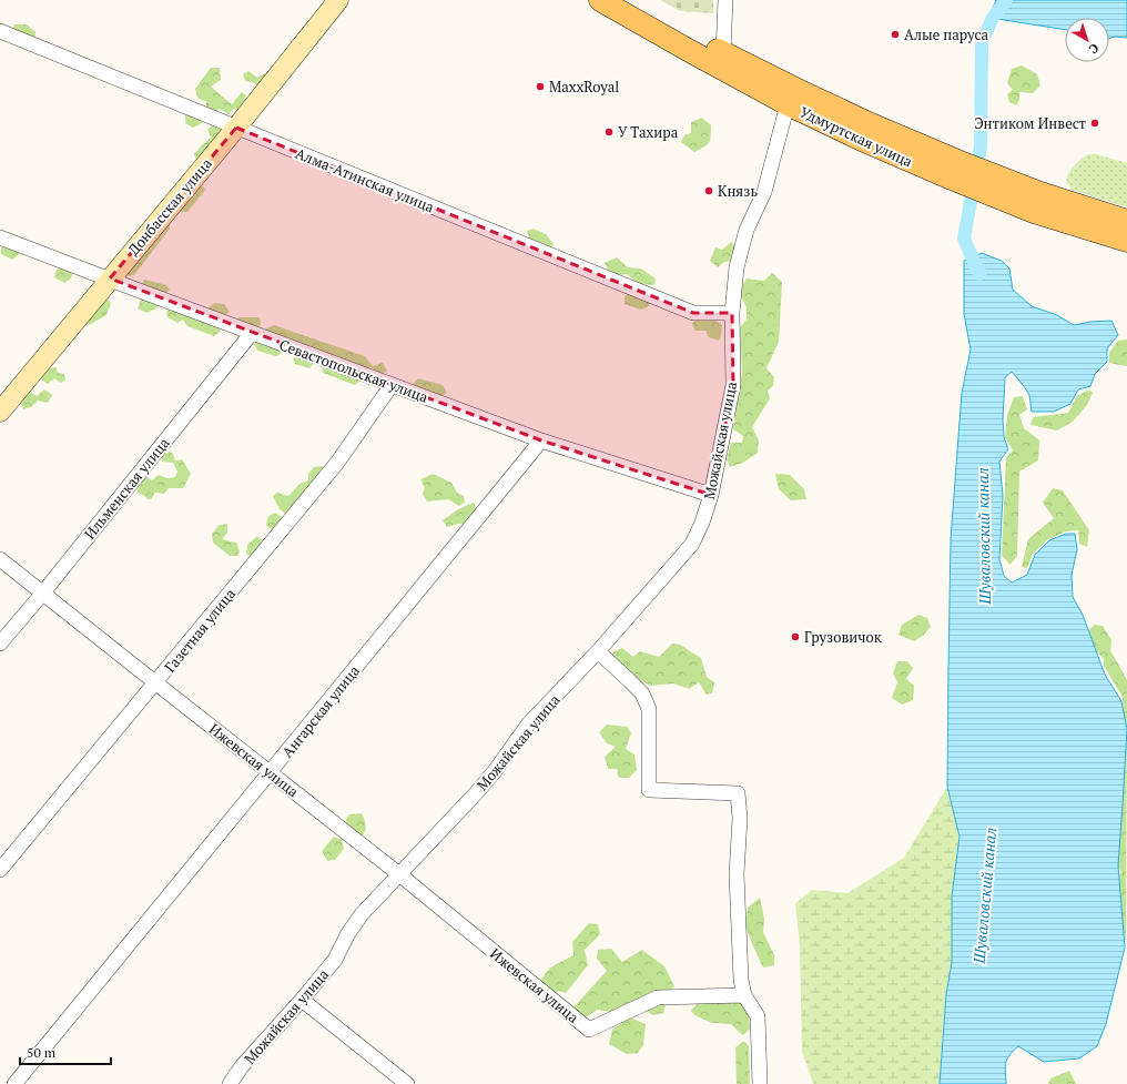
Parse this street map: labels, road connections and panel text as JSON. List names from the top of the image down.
{
  "streets": {
    "main road": ["Удмуртская улица"],
    "street": [
      "Алма-Атинская улица",
      "Донбасская улица",
      "Севастопольская улица",
      "Можайская улица",
      "Ильменская улица",
      "Газетная улица",
      "Ангарская улица",
      "Ижевская улица"
    ]
  },
  "crossings": [
    ["Удмуртская улица", "Можайская улица"],
    ["Алма-Атинская улица", "Донбасская улица"],
    ["Алма-Атинская улица", "Можайская улица"],
    ["Донбасская улица", "Севастопольская улица"],
    ["Севастопольская улица", "Можайская улица"],
    ["Севастопольская улица", "Ильменская улица"],
    ["Севастопольская улица", "Газетная улица"],
    ["Севастопольская улица", "Ангарская улица"],
    ["Можайская улица", "Ижевская улица"],
    ["Ильменская улица", "Ижевская улица"],
    ["Газетная улица", "Ижевская улица"],
    ["Ангарская улица", "Ижевская улица"]
  ],
  "water": ["Шуваловский канал"],
  "places": [
    "Алые паруса",
    "MaxxRoyal",
    "Энтиком Инвест",
    "У Тахира",
    "Князь",
    "Грузовичок"
  ],
  "scale_bar": "50 m",
  "north": "bottom right"
}
